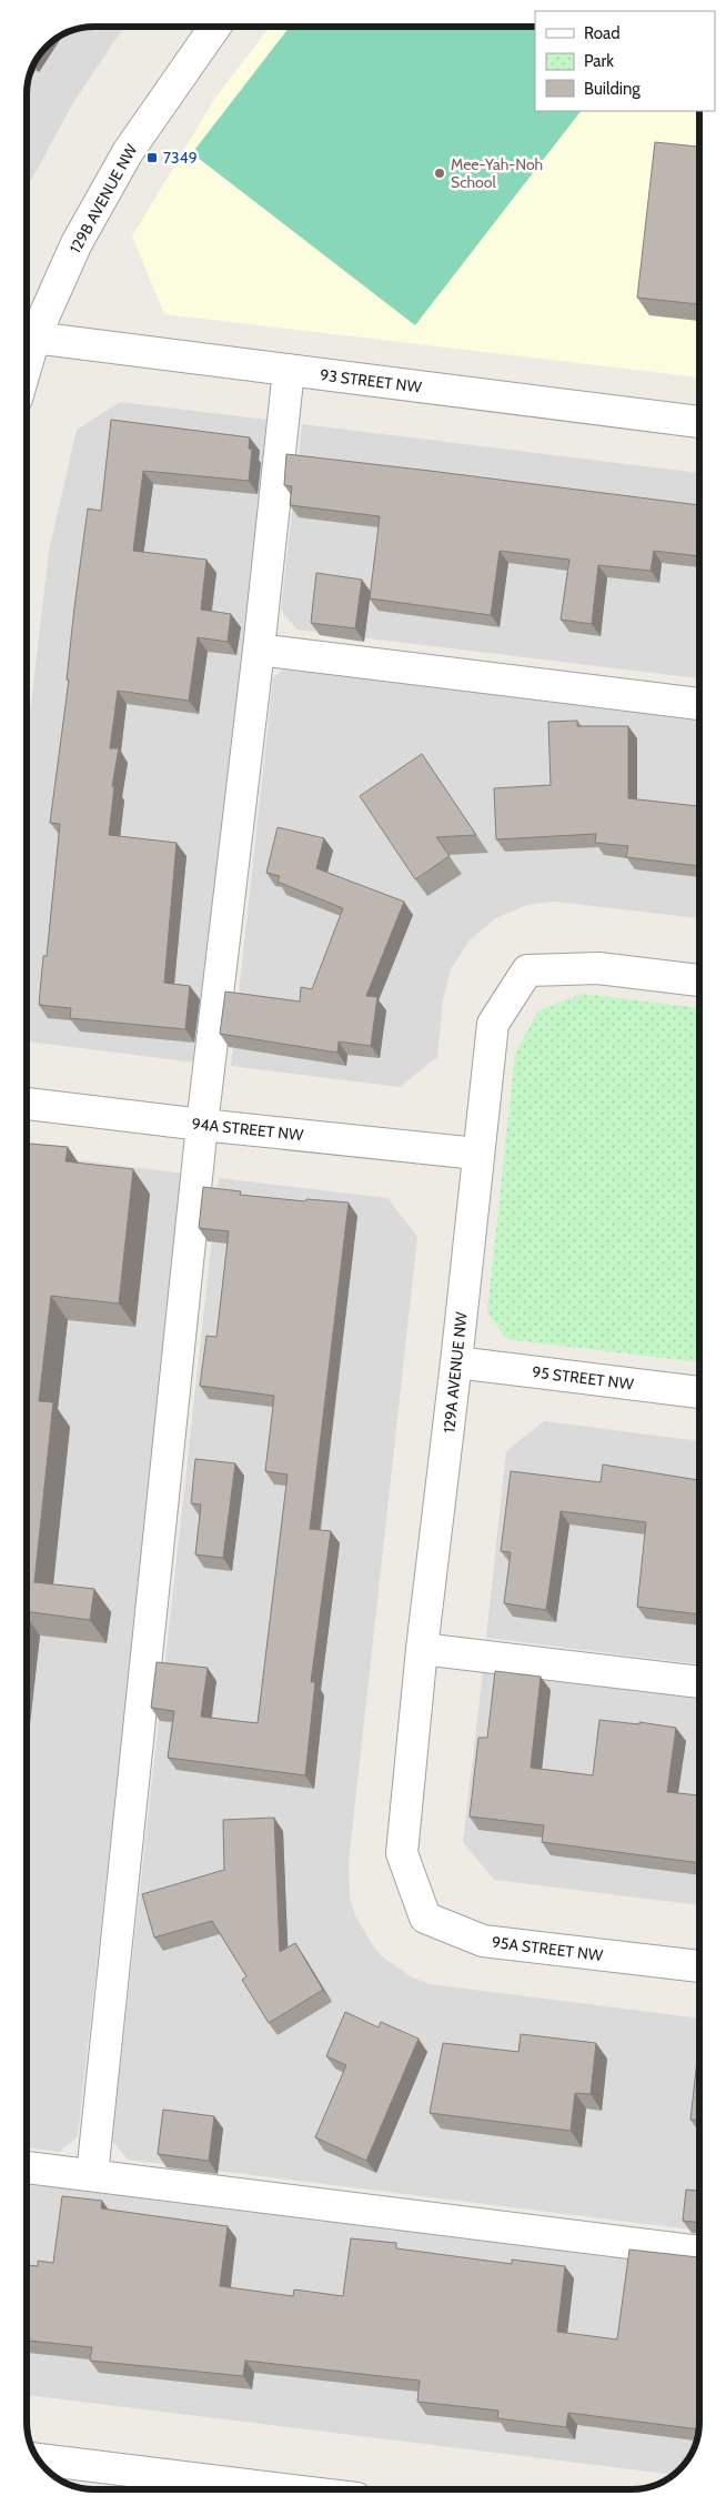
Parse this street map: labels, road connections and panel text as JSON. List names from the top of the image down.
{
  "streets": {
    "street": [
      "129B AVENUE NW",
      "93 STREET NW",
      "94A STREET NW",
      "129A AVENUE NW",
      "95 STREET NW",
      "95A STREET NW"
    ]
  },
  "crossings": [
    ["129B AVENUE NW", "93 STREET NW"],
    ["94A STREET NW", "129A AVENUE NW"],
    ["129A AVENUE NW", "95 STREET NW"],
    ["129A AVENUE NW", "95A STREET NW"]
  ],
  "places": {
    "transit": ["7349"],
    "other": ["Mee-Yah-Noh School"]
  },
  "legend": ["Road", "Park", "Building"]
}
